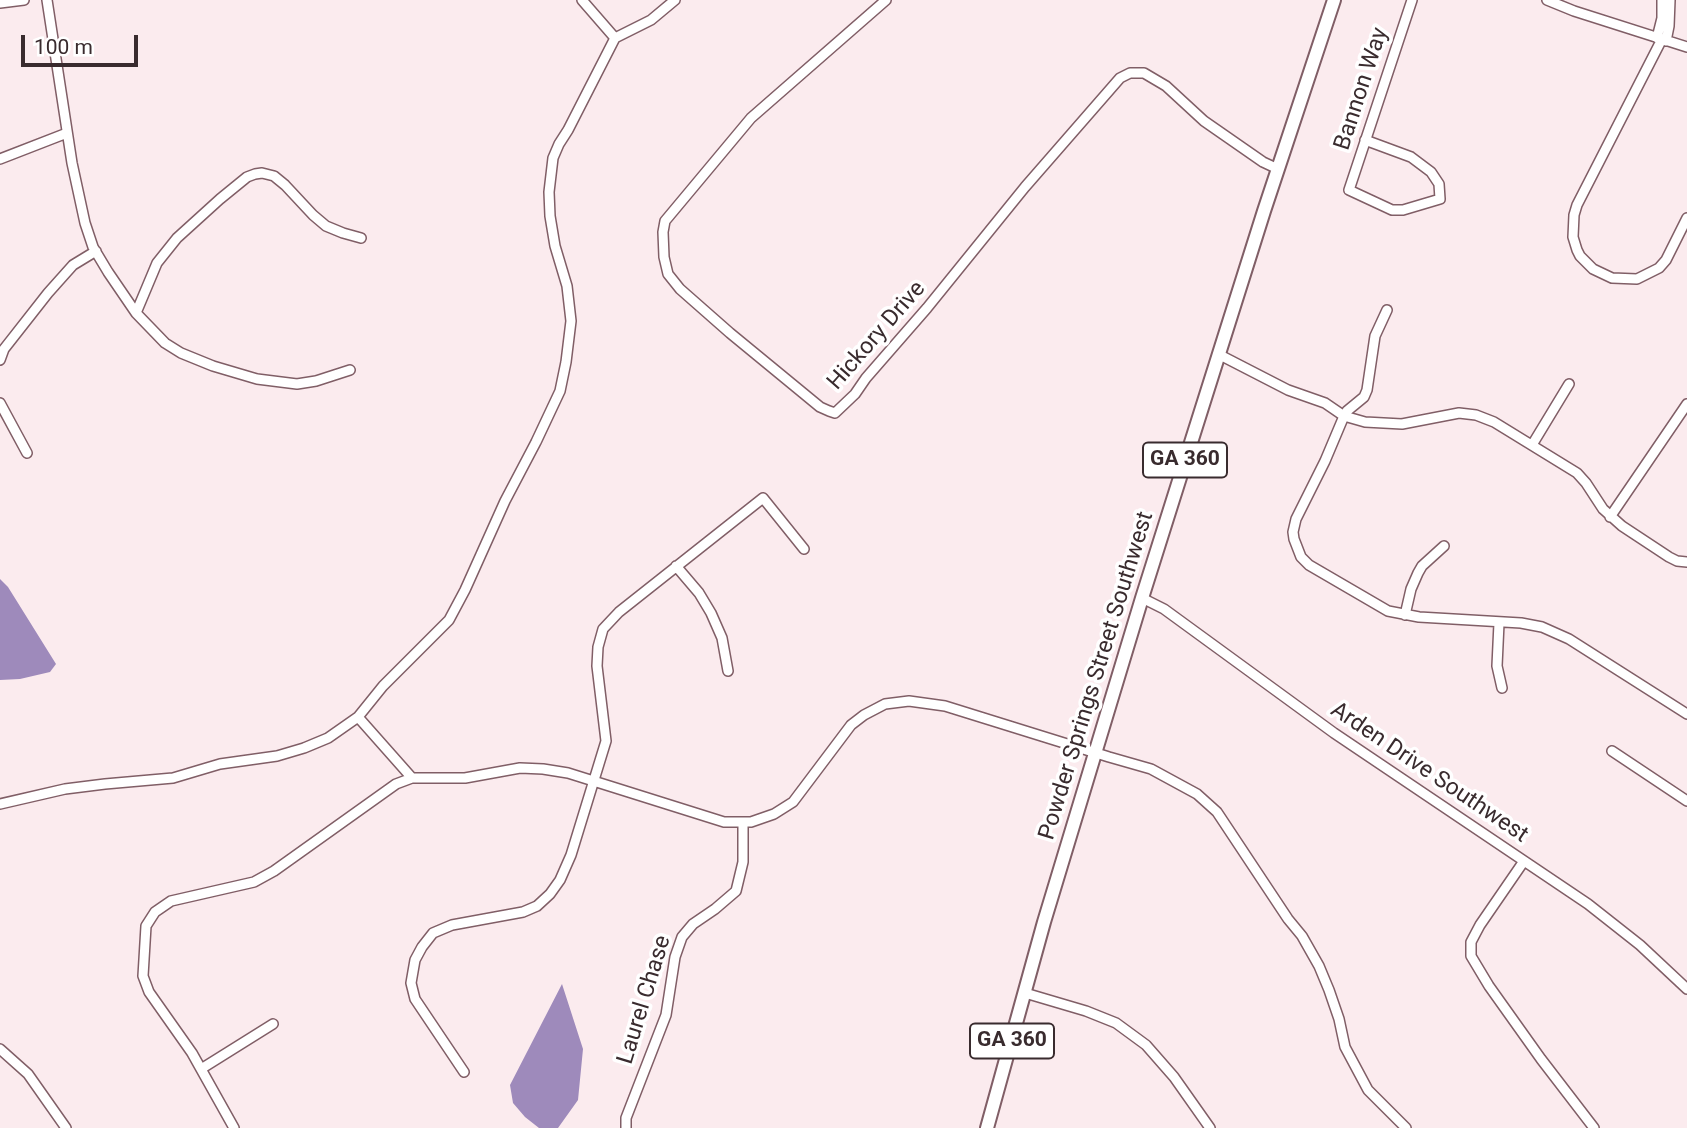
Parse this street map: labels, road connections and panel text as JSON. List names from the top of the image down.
{
  "streets": {
    "main road": ["GA 360", "Powder Springs Street Southwest"],
    "street": [
      "Bannon Way",
      "Hickory Drive",
      "Arden Drive Southwest",
      "Laurel Chase"
    ]
  },
  "crossings": [
    ["Hickory Drive", "Powder Springs Street Southwest"],
    ["Powder Springs Street Southwest", "Arden Drive Southwest"]
  ],
  "scale_bar": "100 m"
}
